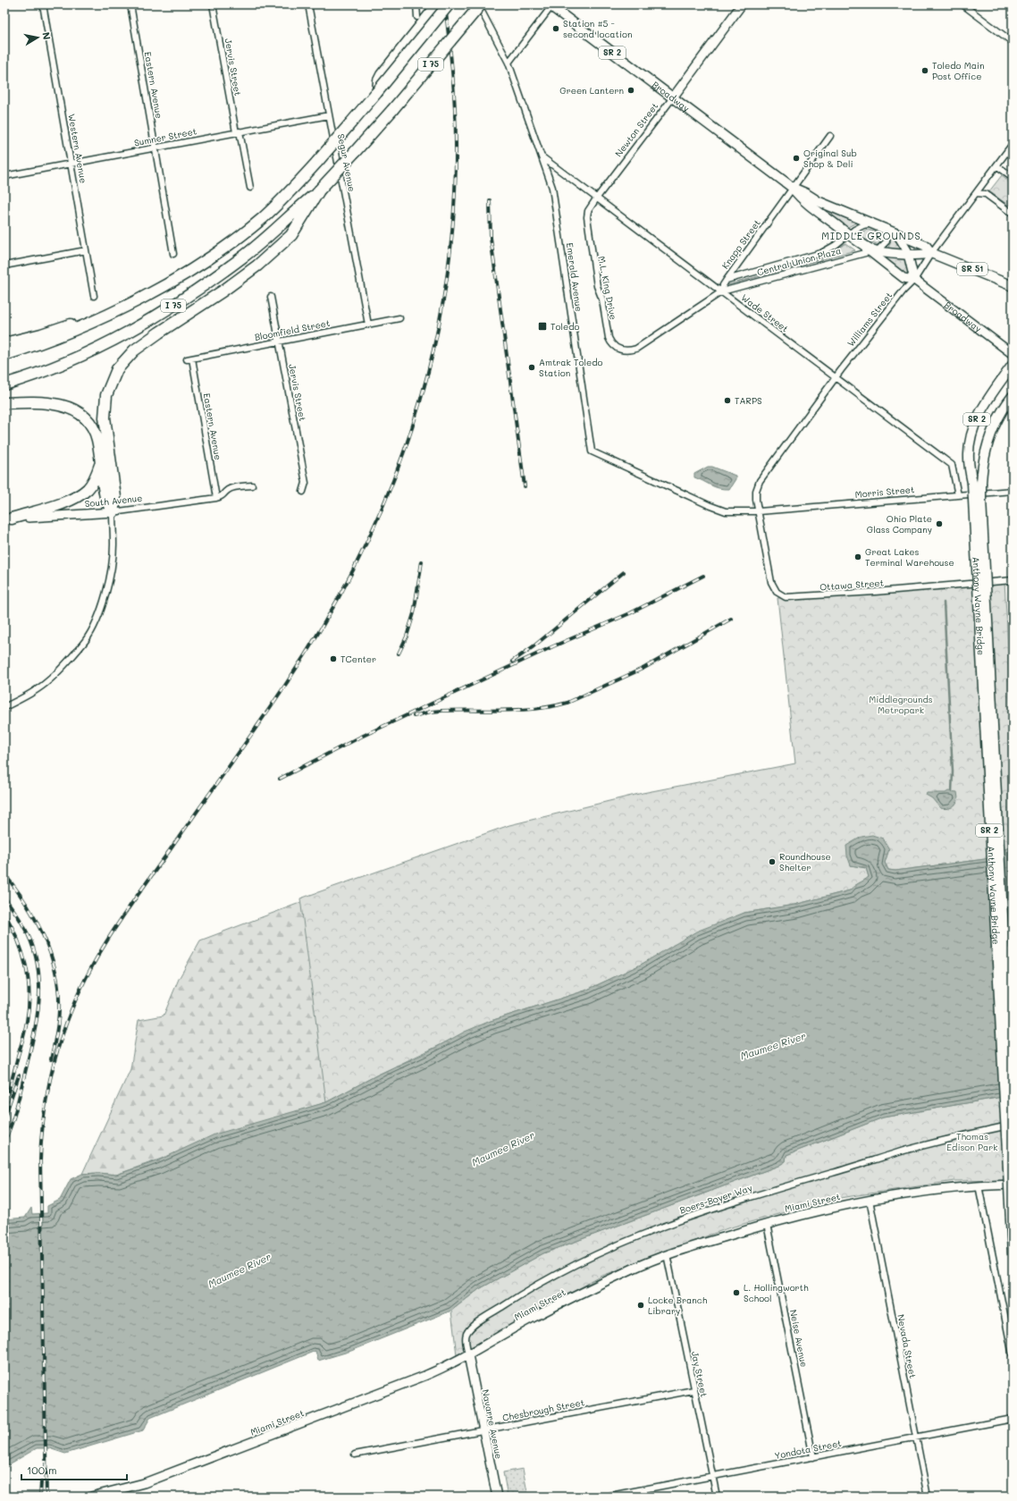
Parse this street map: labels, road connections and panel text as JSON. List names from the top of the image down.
{
  "streets": {
    "highway": ["I 75"],
    "main road": [
      "SR 2",
      "Broadway",
      "SR 51",
      "Anthony Wayne Bridge"
    ],
    "street": [
      "Jervis Street",
      "Eastern Avenue",
      "Newton Street",
      "Sumner Street",
      "Western Avenue",
      "Segur Avenue",
      "Knapp Street",
      "Central Union Plaza",
      "Emerald Avenue",
      "M.L. King Drive",
      "Wade Street",
      "Williams Street",
      "Bloomfield Street",
      "Morris Street",
      "South Avenue",
      "Ottawa Street",
      "Boers-Boyer Way",
      "Miami Street",
      "Neise Avenue",
      "Nevada Street",
      "Jay Street",
      "Chesbrough Street",
      "Navarre Avenue",
      "Yondota Street"
    ]
  },
  "crossings": [
    ["SR 2", "Broadway"],
    ["SR 2", "Central Union Plaza"],
    ["SR 2", "SR 51"],
    ["SR 2", "Williams Street"],
    ["SR 2", "Anthony Wayne Bridge"],
    ["SR 2", "Miami Street"],
    ["Jervis Street", "Sumner Street"],
    ["Jervis Street", "Bloomfield Street"],
    ["Eastern Avenue", "Sumner Street"],
    ["Eastern Avenue", "Bloomfield Street"],
    ["Eastern Avenue", "South Avenue"],
    ["Broadway", "Newton Street"],
    ["Broadway", "Knapp Street"],
    ["Broadway", "Central Union Plaza"],
    ["Broadway", "Williams Street"],
    ["Newton Street", "M.L. King Drive"],
    ["Newton Street", "Wade Street"],
    ["Sumner Street", "Western Avenue"],
    ["Sumner Street", "Segur Avenue"],
    ["Segur Avenue", "Bloomfield Street"],
    ["Knapp Street", "Central Union Plaza"],
    ["Knapp Street", "M.L. King Drive"],
    ["Knapp Street", "Wade Street"],
    ["Central Union Plaza", "M.L. King Drive"],
    ["Central Union Plaza", "Wade Street"],
    ["SR 51", "Williams Street"],
    ["Emerald Avenue", "Wade Street"],
    ["Emerald Avenue", "Williams Street"],
    ["Emerald Avenue", "Morris Street"],
    ["Emerald Avenue", "Ottawa Street"],
    ["M.L. King Drive", "Wade Street"],
    ["Wade Street", "Williams Street"],
    ["Wade Street", "Morris Street"],
    ["Williams Street", "Morris Street"],
    ["Williams Street", "Ottawa Street"],
    ["Morris Street", "Ottawa Street"],
    ["Anthony Wayne Bridge", "Miami Street"],
    ["Boers-Boyer Way", "Miami Street"],
    ["Boers-Boyer Way", "Navarre Avenue"],
    ["Miami Street", "Neise Avenue"],
    ["Miami Street", "Nevada Street"],
    ["Miami Street", "Jay Street"],
    ["Miami Street", "Navarre Avenue"],
    ["Neise Avenue", "Yondota Street"],
    ["Nevada Street", "Yondota Street"],
    ["Jay Street", "Chesbrough Street"],
    ["Jay Street", "Yondota Street"],
    ["Chesbrough Street", "Navarre Avenue"]
  ],
  "districts": ["MIDDLE GROUNDS"],
  "water": ["Maumee River"],
  "parks": ["Middlegrounds Metropark", "Thomas Edison Park"],
  "places": {
    "other": [
      "Station #5 - second location",
      "Toledo Main Post Office",
      "Green Lantern",
      "Original Sub Shop & Deli",
      "Amtrak Toledo Station",
      "TARPS",
      "Ohio Plate Glass Company",
      "Great Lakes Terminal Warehouse",
      "TCenter",
      "Roundhouse Shelter",
      "L. Hollingworth School",
      "Locke Branch Library"
    ],
    "transit": ["Toledo"]
  },
  "scale_bar": "100 m",
  "north": "right"
}
